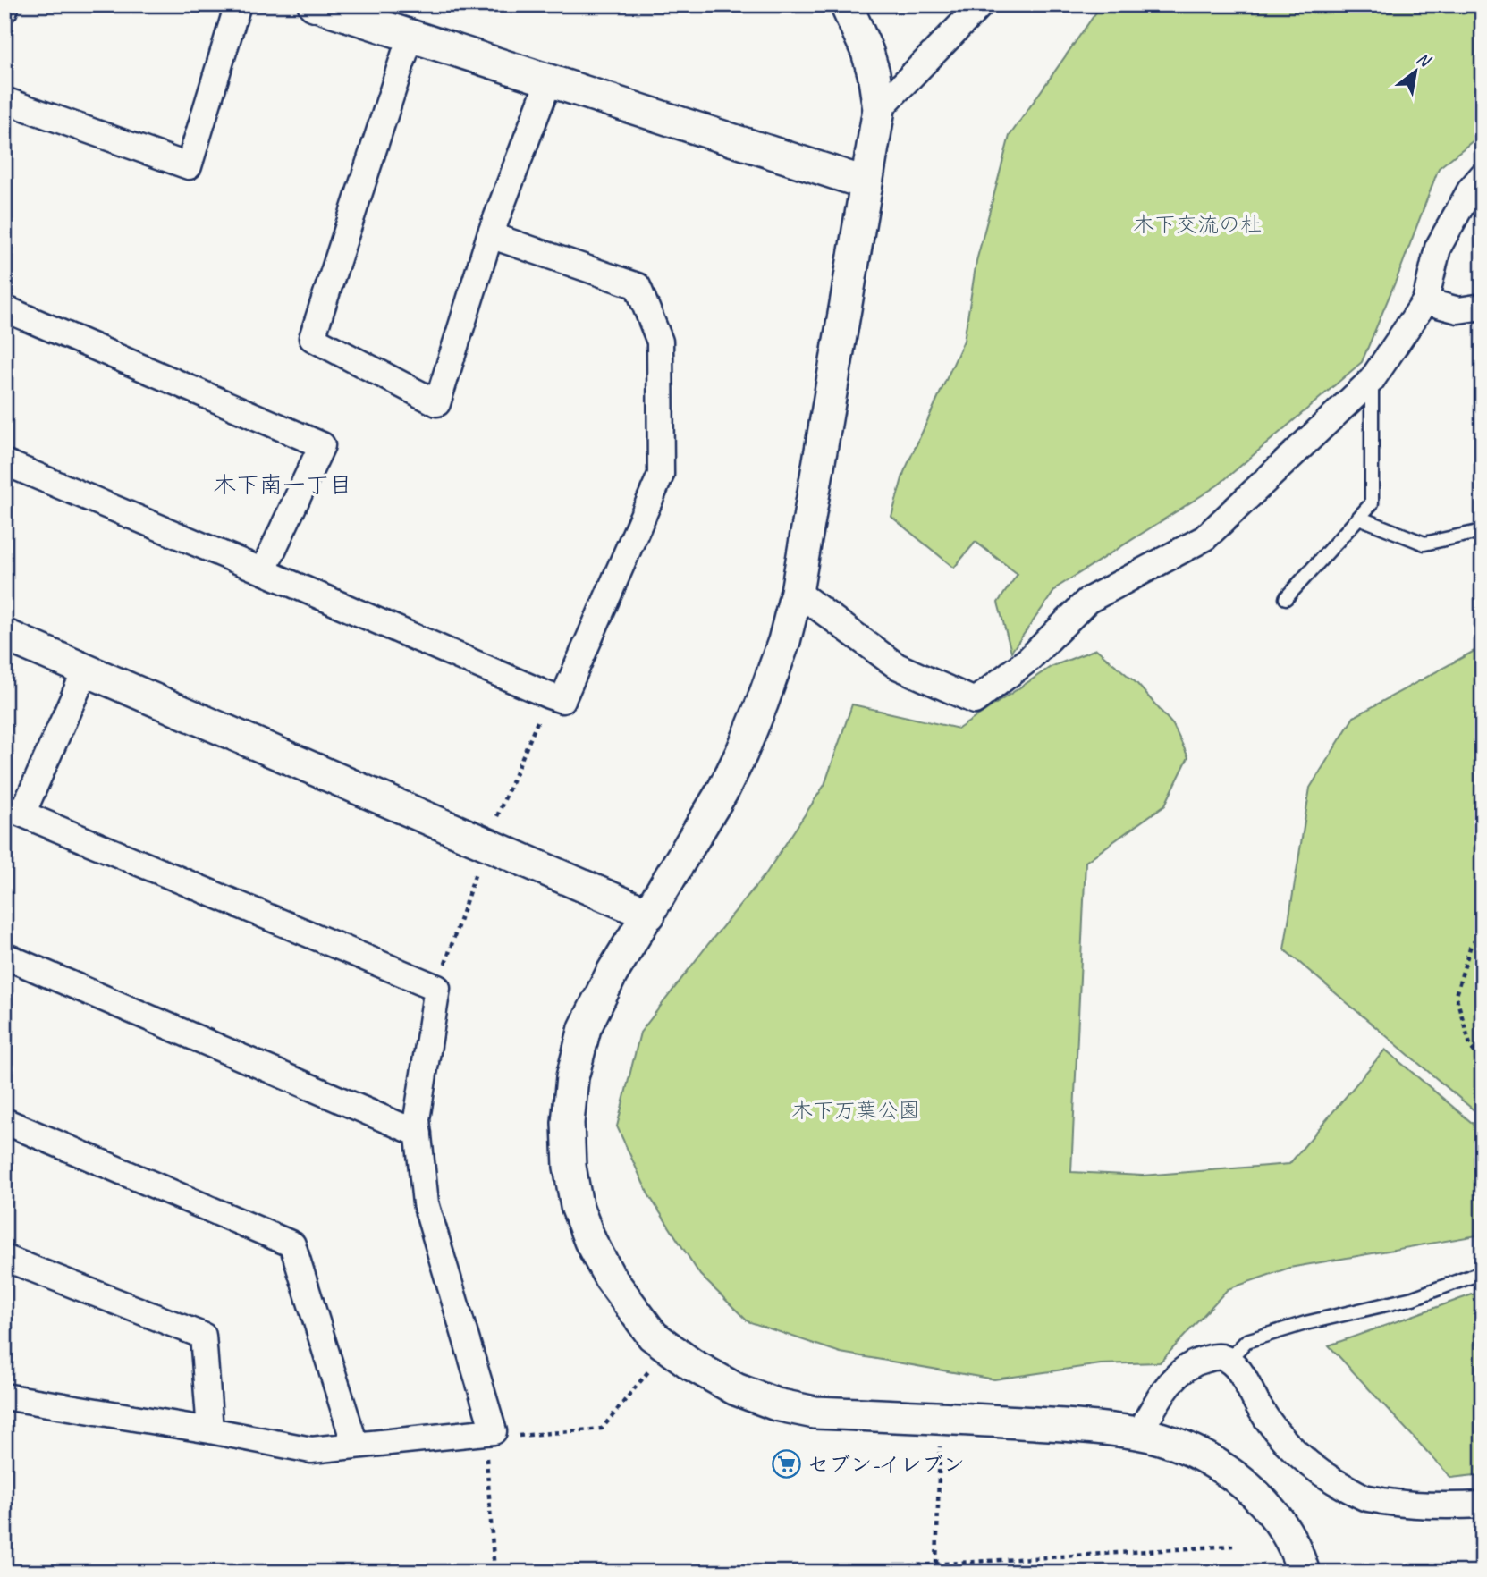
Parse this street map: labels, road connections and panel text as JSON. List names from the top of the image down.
{
  "districts": ["木下南一丁目"],
  "parks": ["木下交流の杜", "木下万葉公園"],
  "places": {
    "supermarket": ["セブン-イレブン"]
  },
  "north": "top right"
}
